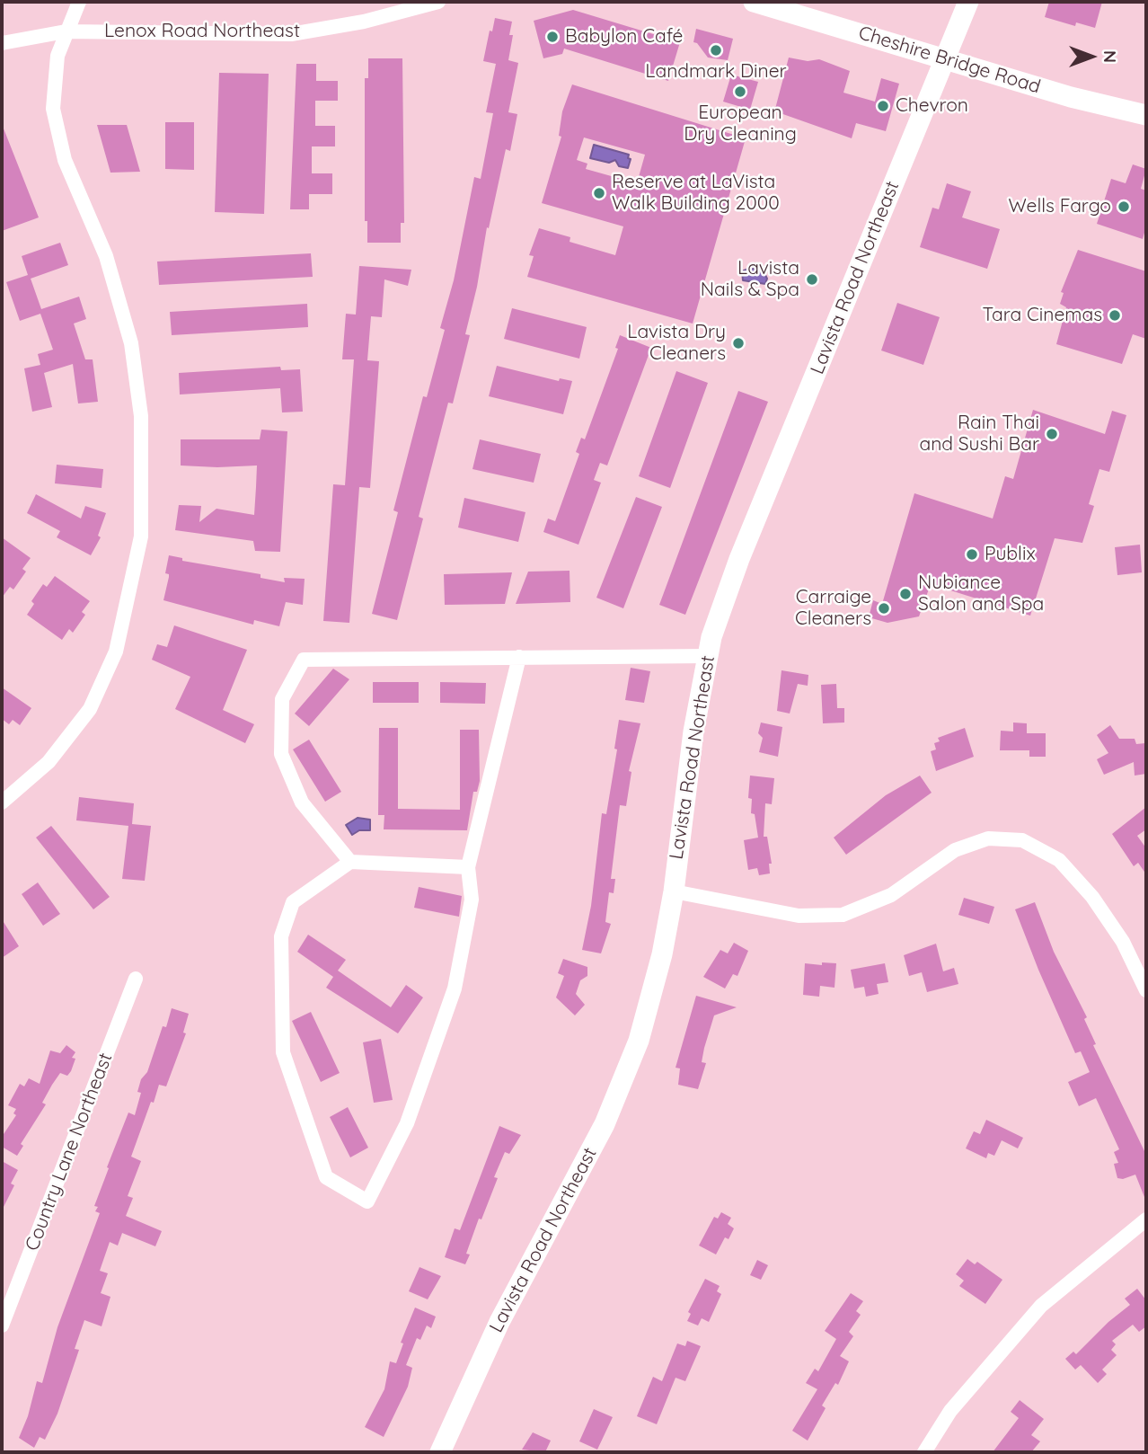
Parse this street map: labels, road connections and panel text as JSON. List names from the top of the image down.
{
  "streets": {
    "main road": ["Cheshire Bridge Road", "Lavista Road Northeast"],
    "street": ["Lenox Road Northeast", "Country Lane Northeast"]
  },
  "crossings": [
    ["Cheshire Bridge Road", "Lavista Road Northeast"]
  ],
  "places": [
    "Babylon Café",
    "Landmark Diner",
    "European Dry Cleaning",
    "Chevron",
    "Reserve at LaVista Walk Building 2000",
    "Wells Fargo",
    "Lavista Nails & Spa",
    "Tara Cinemas",
    "Lavista Dry Cleaners",
    "Rain Thai and Sushi Bar",
    "Publix",
    "Nubiance Salon and Spa",
    "Carraige Cleaners"
  ],
  "north": "right"
}
